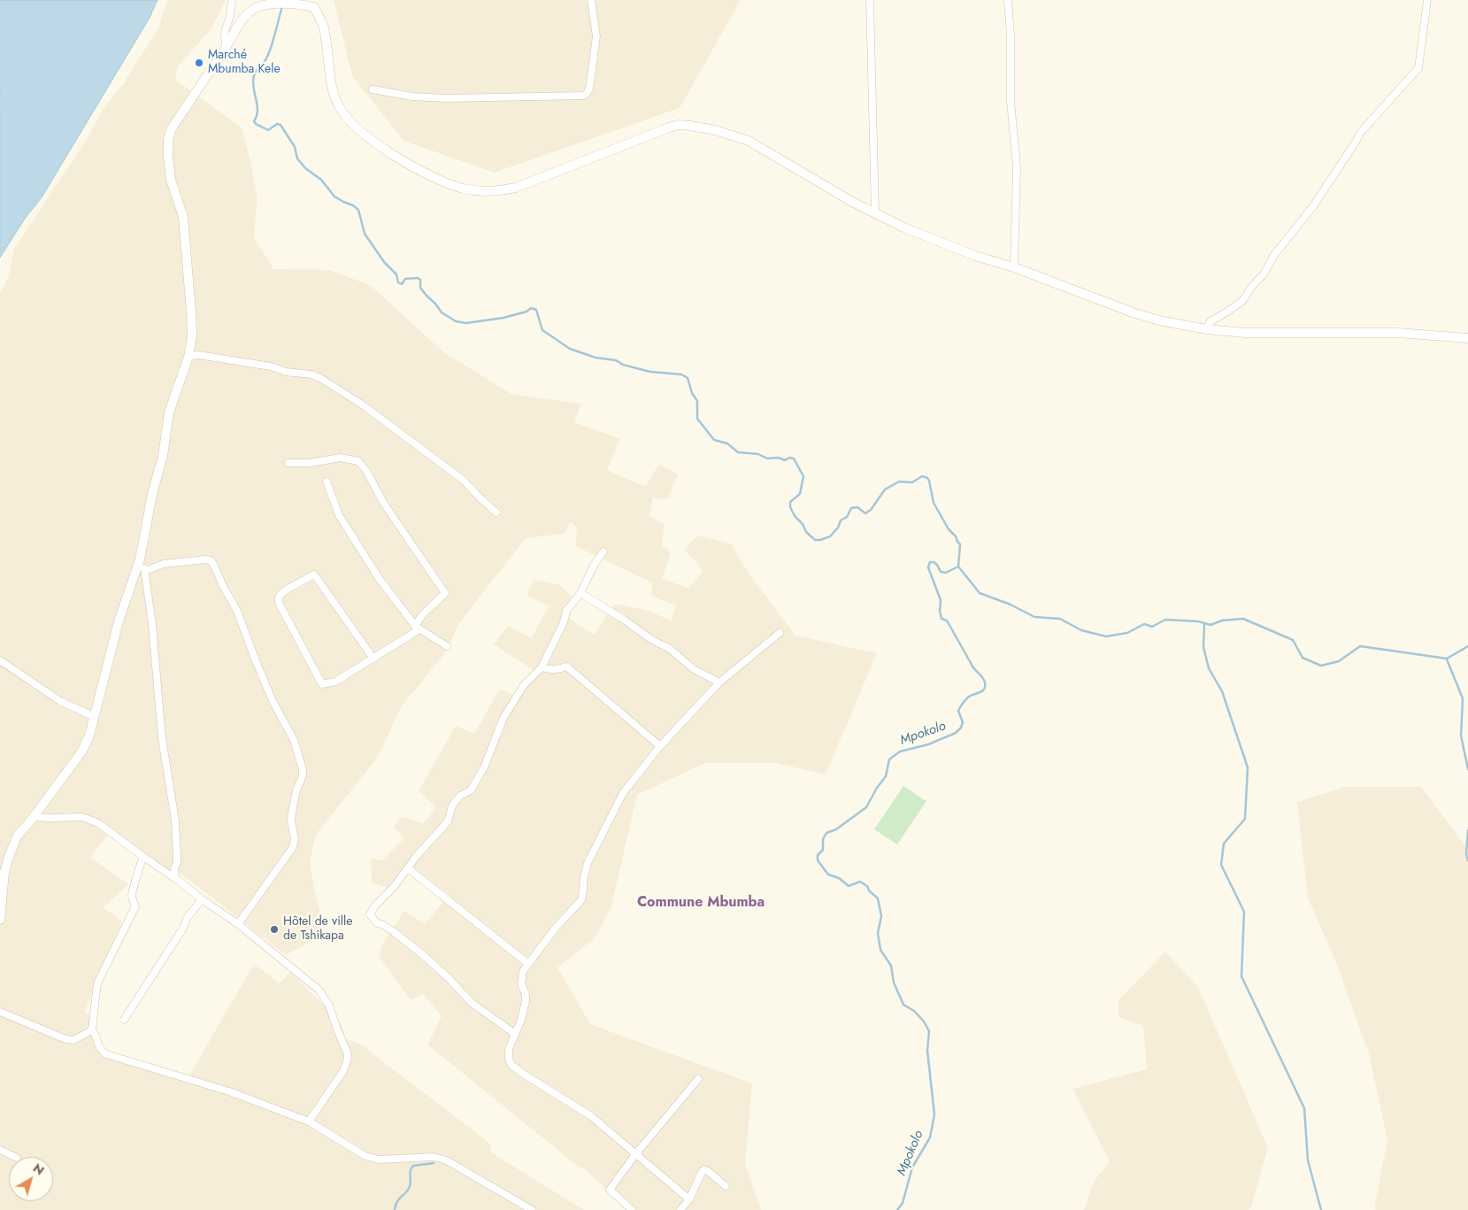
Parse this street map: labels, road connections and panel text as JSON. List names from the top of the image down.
{
  "districts": ["Commune Mbumba"],
  "water": ["Mpokolo"],
  "places": ["Marché Mbumba Kele", "Hôtel de ville de Tshikapa"],
  "north": "top right"
}
